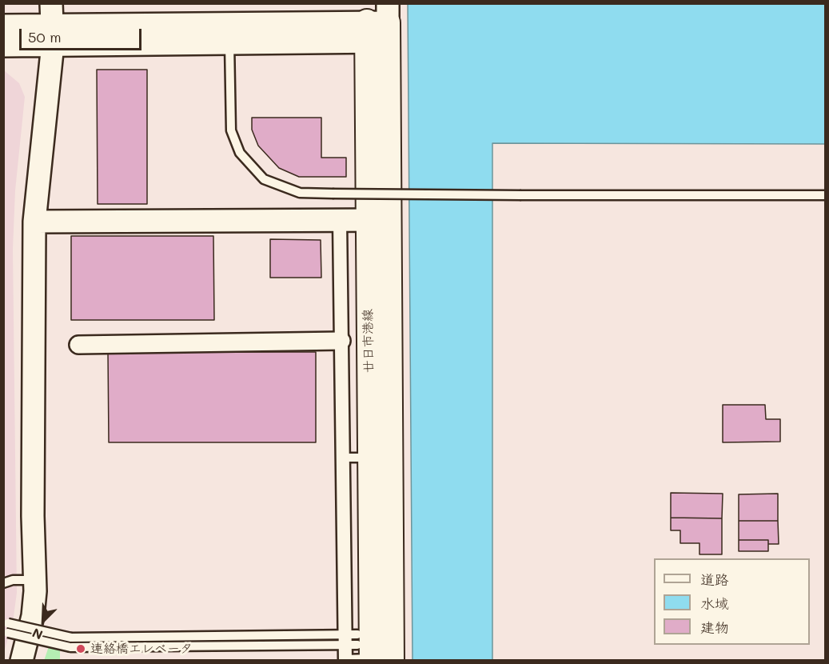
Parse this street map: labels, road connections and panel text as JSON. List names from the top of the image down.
{
  "streets": {
    "main road": ["廿日市港線"]
  },
  "places": ["連絡橋エレベータ"],
  "legend": ["道路", "水域", "建物"],
  "scale_bar": "50 m",
  "north": "bottom left"
}
